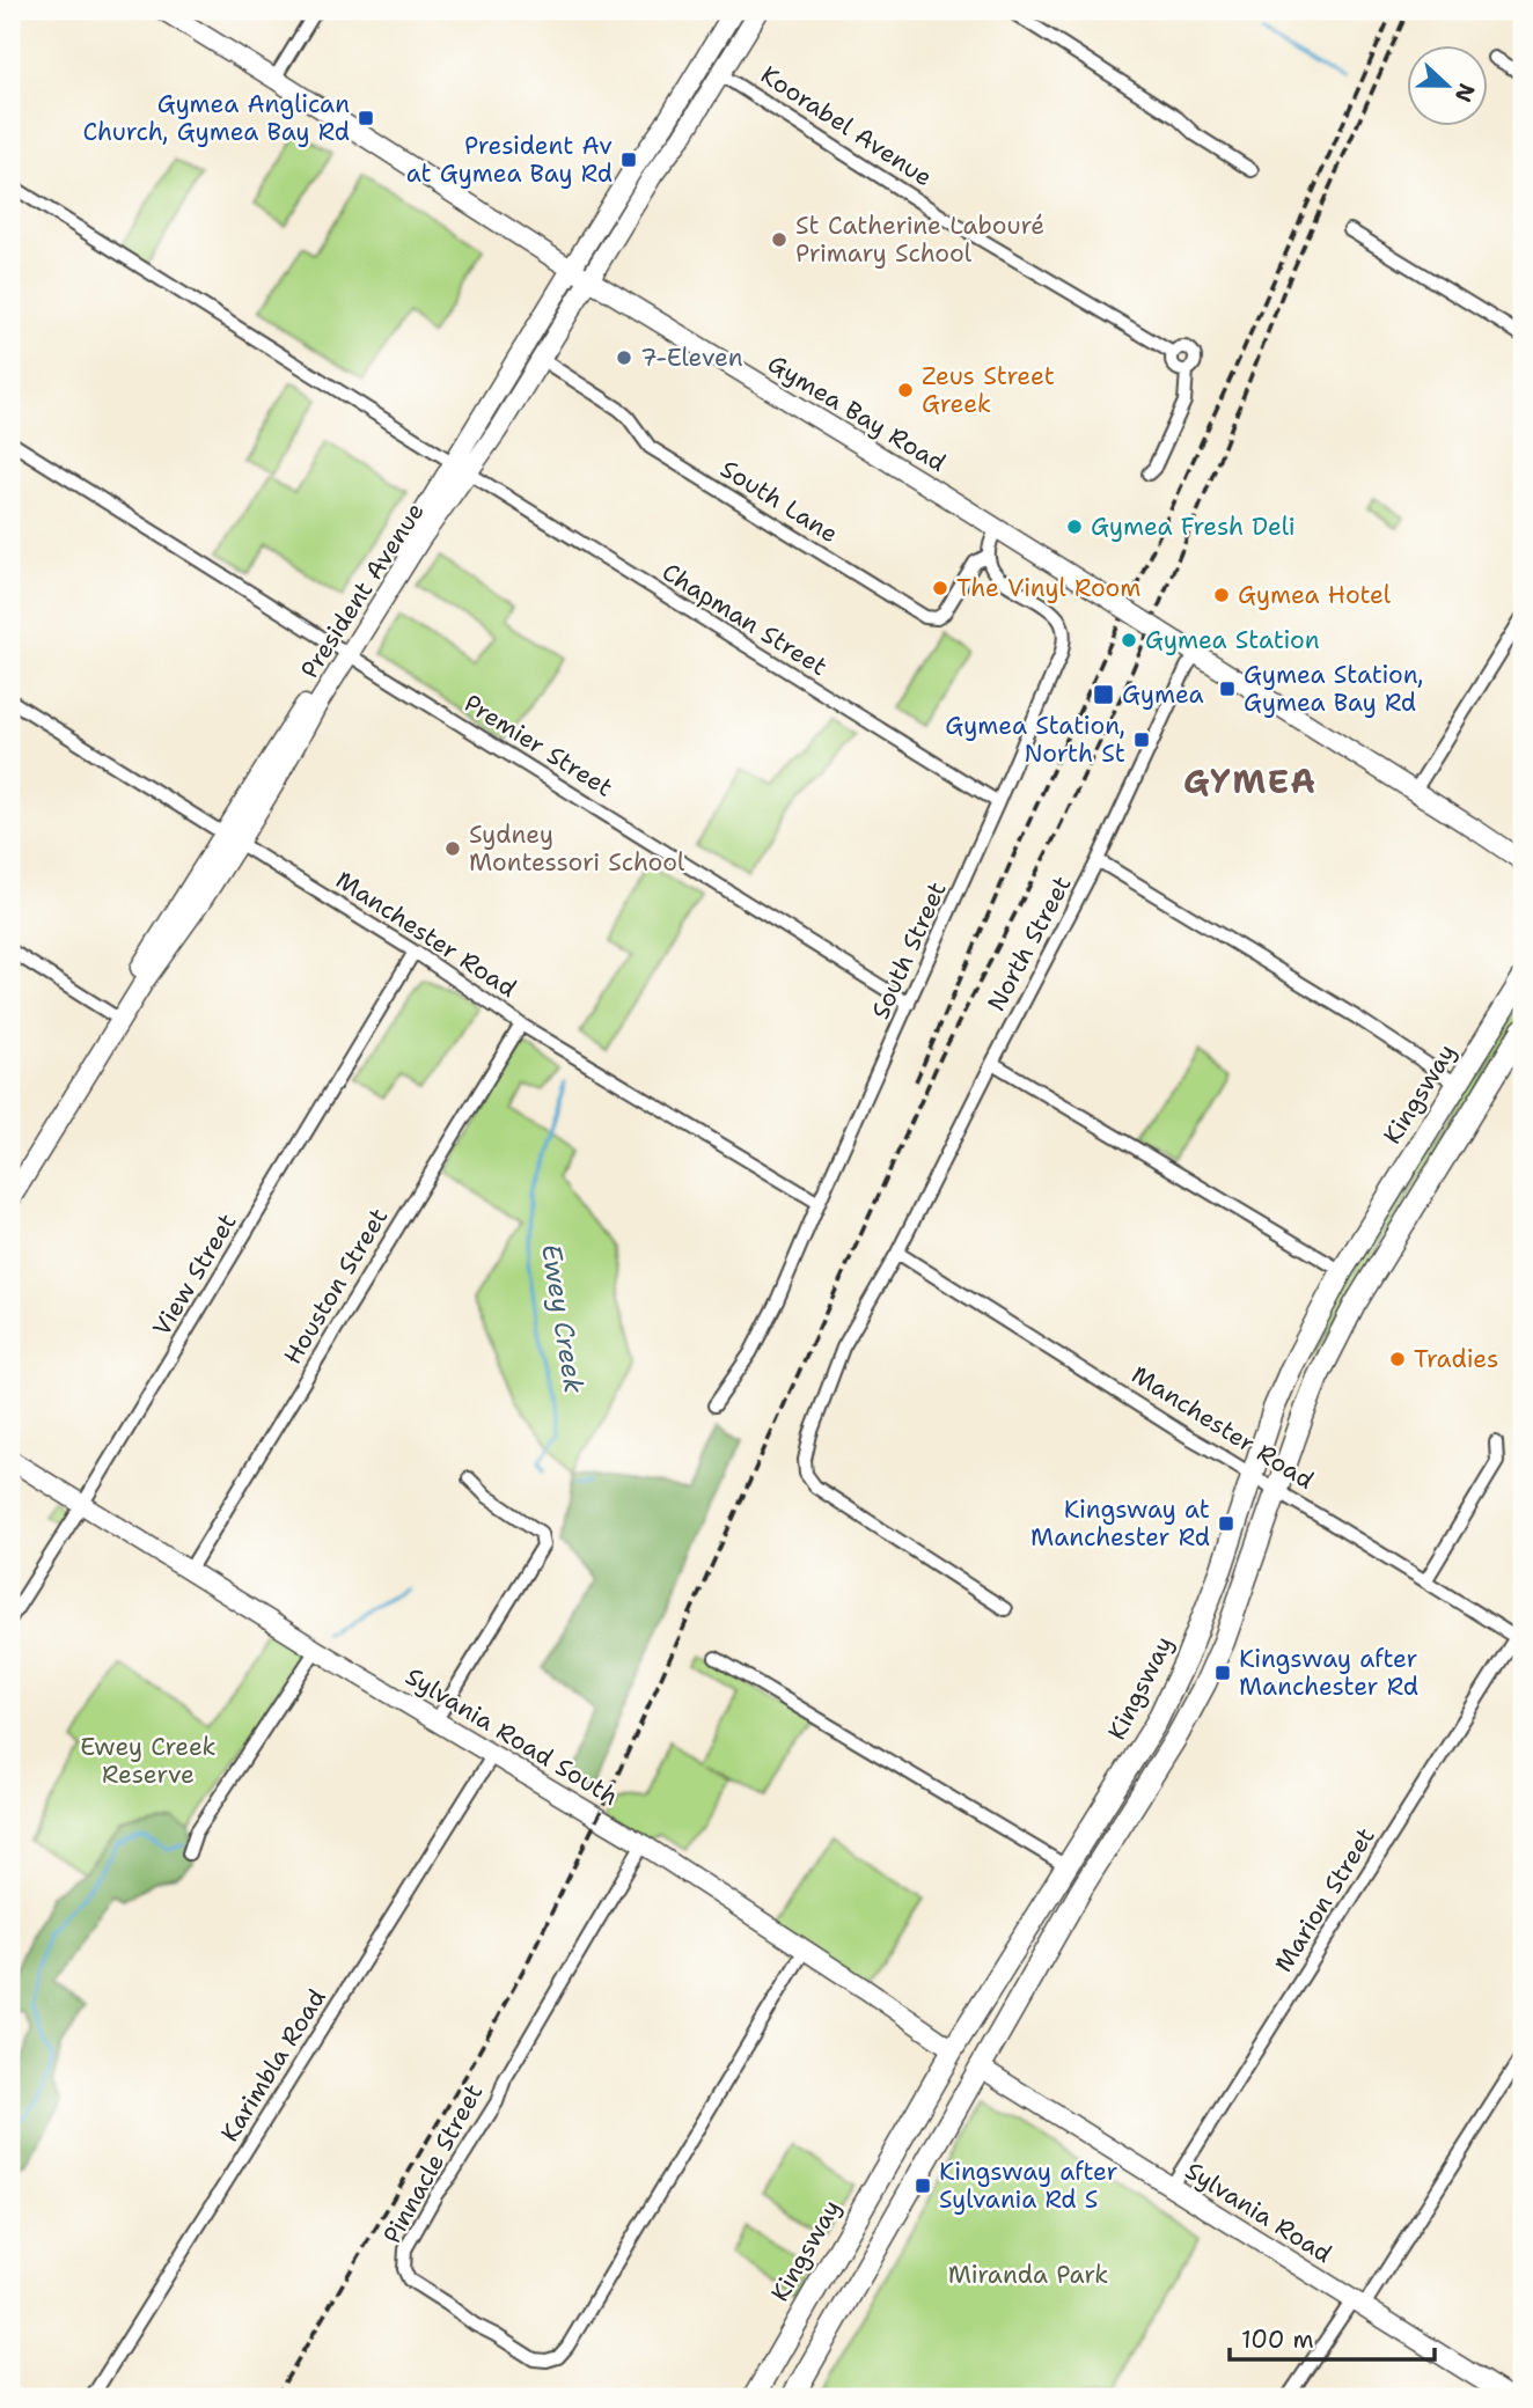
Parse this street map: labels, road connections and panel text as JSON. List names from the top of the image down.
{
  "streets": {
    "main road": ["Kingsway", "Sylvania Road South"],
    "street": [
      "Koorabel Avenue",
      "Gymea Bay Road",
      "South Lane",
      "President Avenue",
      "Chapman Street",
      "Premier Street",
      "Manchester Road",
      "North Street",
      "South Street",
      "View Street",
      "Houston Street",
      "Marion Street",
      "Karimbla Road",
      "Pinnacle Street",
      "Sylvania Road"
    ]
  },
  "crossings": [
    ["Koorabel Avenue", "President Avenue"],
    ["Gymea Bay Road", "President Avenue"],
    ["Gymea Bay Road", "North Street"],
    ["South Lane", "President Avenue"],
    ["South Lane", "South Street"],
    ["President Avenue", "Chapman Street"],
    ["President Avenue", "Premier Street"],
    ["President Avenue", "Manchester Road"],
    ["Chapman Street", "South Street"],
    ["Premier Street", "South Street"],
    ["Manchester Road", "North Street"],
    ["Manchester Road", "South Street"],
    ["Manchester Road", "Kingsway"],
    ["Manchester Road", "View Street"],
    ["Manchester Road", "Houston Street"],
    ["Manchester Road", "Marion Street"],
    ["Kingsway", "Sylvania Road South"],
    ["View Street", "Sylvania Road South"],
    ["Houston Street", "Sylvania Road South"],
    ["Sylvania Road South", "Karimbla Road"],
    ["Sylvania Road South", "Pinnacle Street"],
    ["Sylvania Road South", "Sylvania Road"],
    ["Marion Street", "Sylvania Road"]
  ],
  "districts": ["GYMEA"],
  "water": ["Ewey Creek"],
  "parks": ["Ewey Creek Reserve", "Miranda Park"],
  "places": {
    "transit": [
      "Gymea Anglican Church, Gymea Bay Rd",
      "President Av at Gymea Bay Rd",
      "Gymea Station, Gymea Bay Rd",
      "Gymea",
      "Gymea Station, North St",
      "Kingsway at Manchester Rd",
      "Kingsway after Manchester Rd",
      "Kingsway after Sylvania Rd S"
    ],
    "other": [
      "St Catherine Labouré Primary School",
      "7-Eleven",
      "Zeus Street Greek",
      "Gymea Fresh Deli",
      "The Vinyl Room",
      "Gymea Hotel",
      "Gymea Station",
      "Sydney Montessori School",
      "Tradies"
    ]
  },
  "scale_bar": "100 m",
  "north": "right"
}
